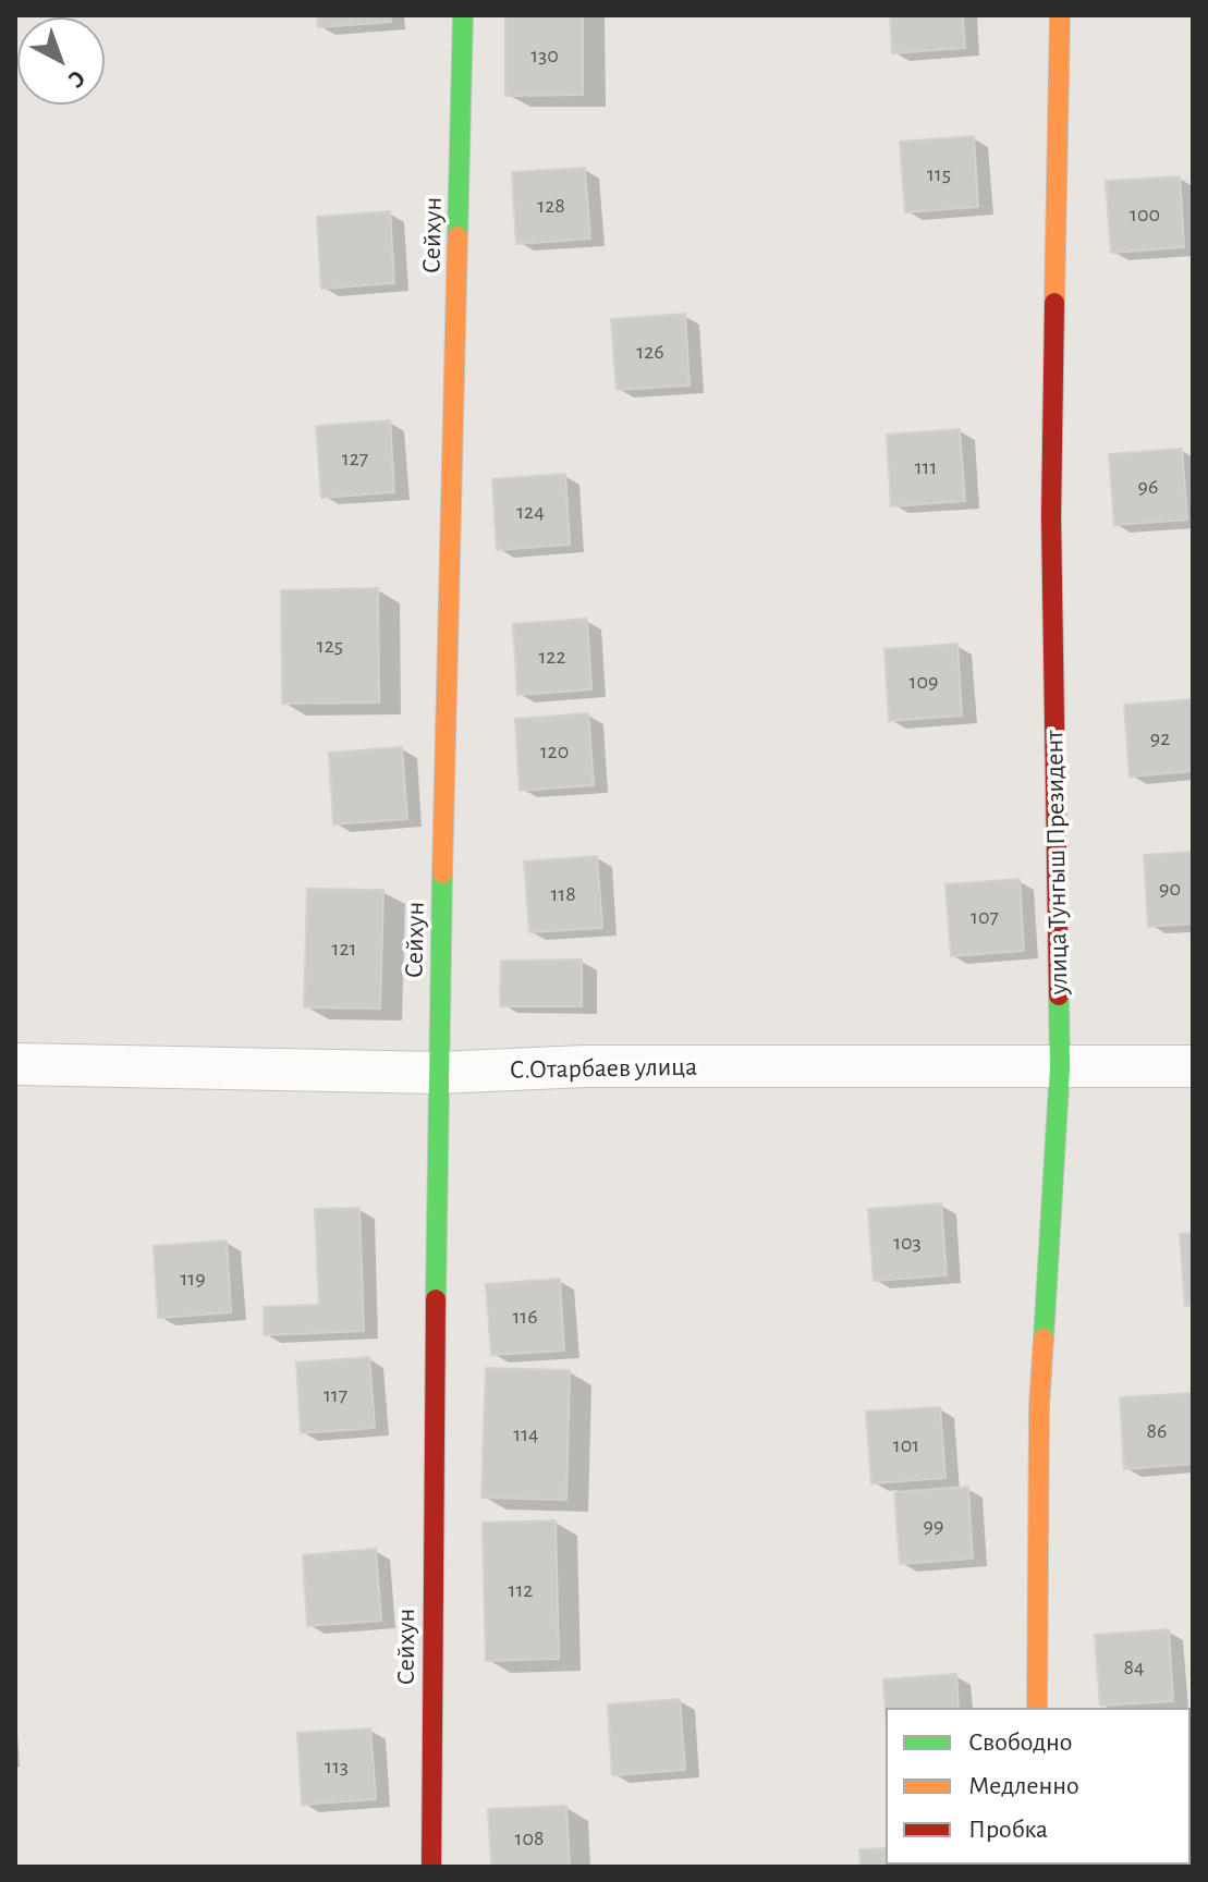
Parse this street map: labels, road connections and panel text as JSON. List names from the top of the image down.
{
  "streets": {
    "street": ["Сейхун", "улица Тунгыш Президент", "С.Отарбаев улица"]
  },
  "crossings": [
    ["Сейхун", "С.Отарбаев улица"],
    ["улица Тунгыш Президент", "С.Отарбаев улица"]
  ],
  "house_numbers": [
    "130",
    "115",
    "128",
    "100",
    "126",
    "127",
    "111",
    "96",
    "124",
    "125",
    "122",
    "109",
    "92",
    "120",
    "90",
    "118",
    "107",
    "121",
    "103",
    "119",
    "116",
    "117",
    "86",
    "114",
    "101",
    "99",
    "112",
    "84",
    "113",
    "108"
  ],
  "legend": ["Свободно", "Медленно", "Пробка"],
  "north": "bottom right"
}
